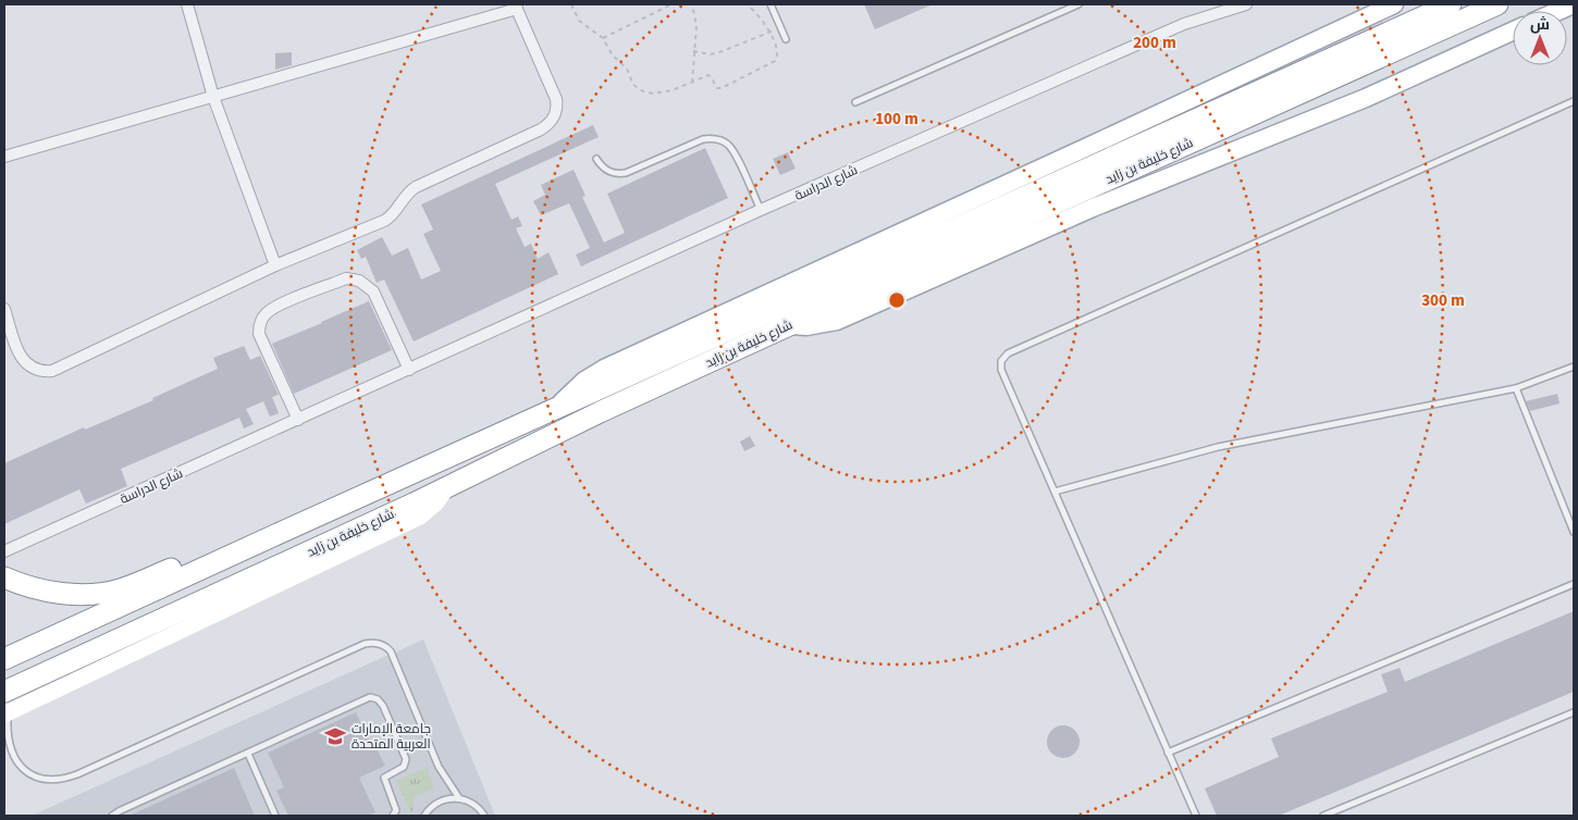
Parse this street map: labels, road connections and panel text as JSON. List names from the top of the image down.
{
  "streets": {
    "highway": ["شارع خليفة بن زايد"],
    "street": ["شارع الدراسة"]
  },
  "places": {
    "school or university": ["جامعة الإمارات العربية المتحدة"]
  },
  "north": "top",
  "rings": ["200 m", "100 m", "300 m"]
}
